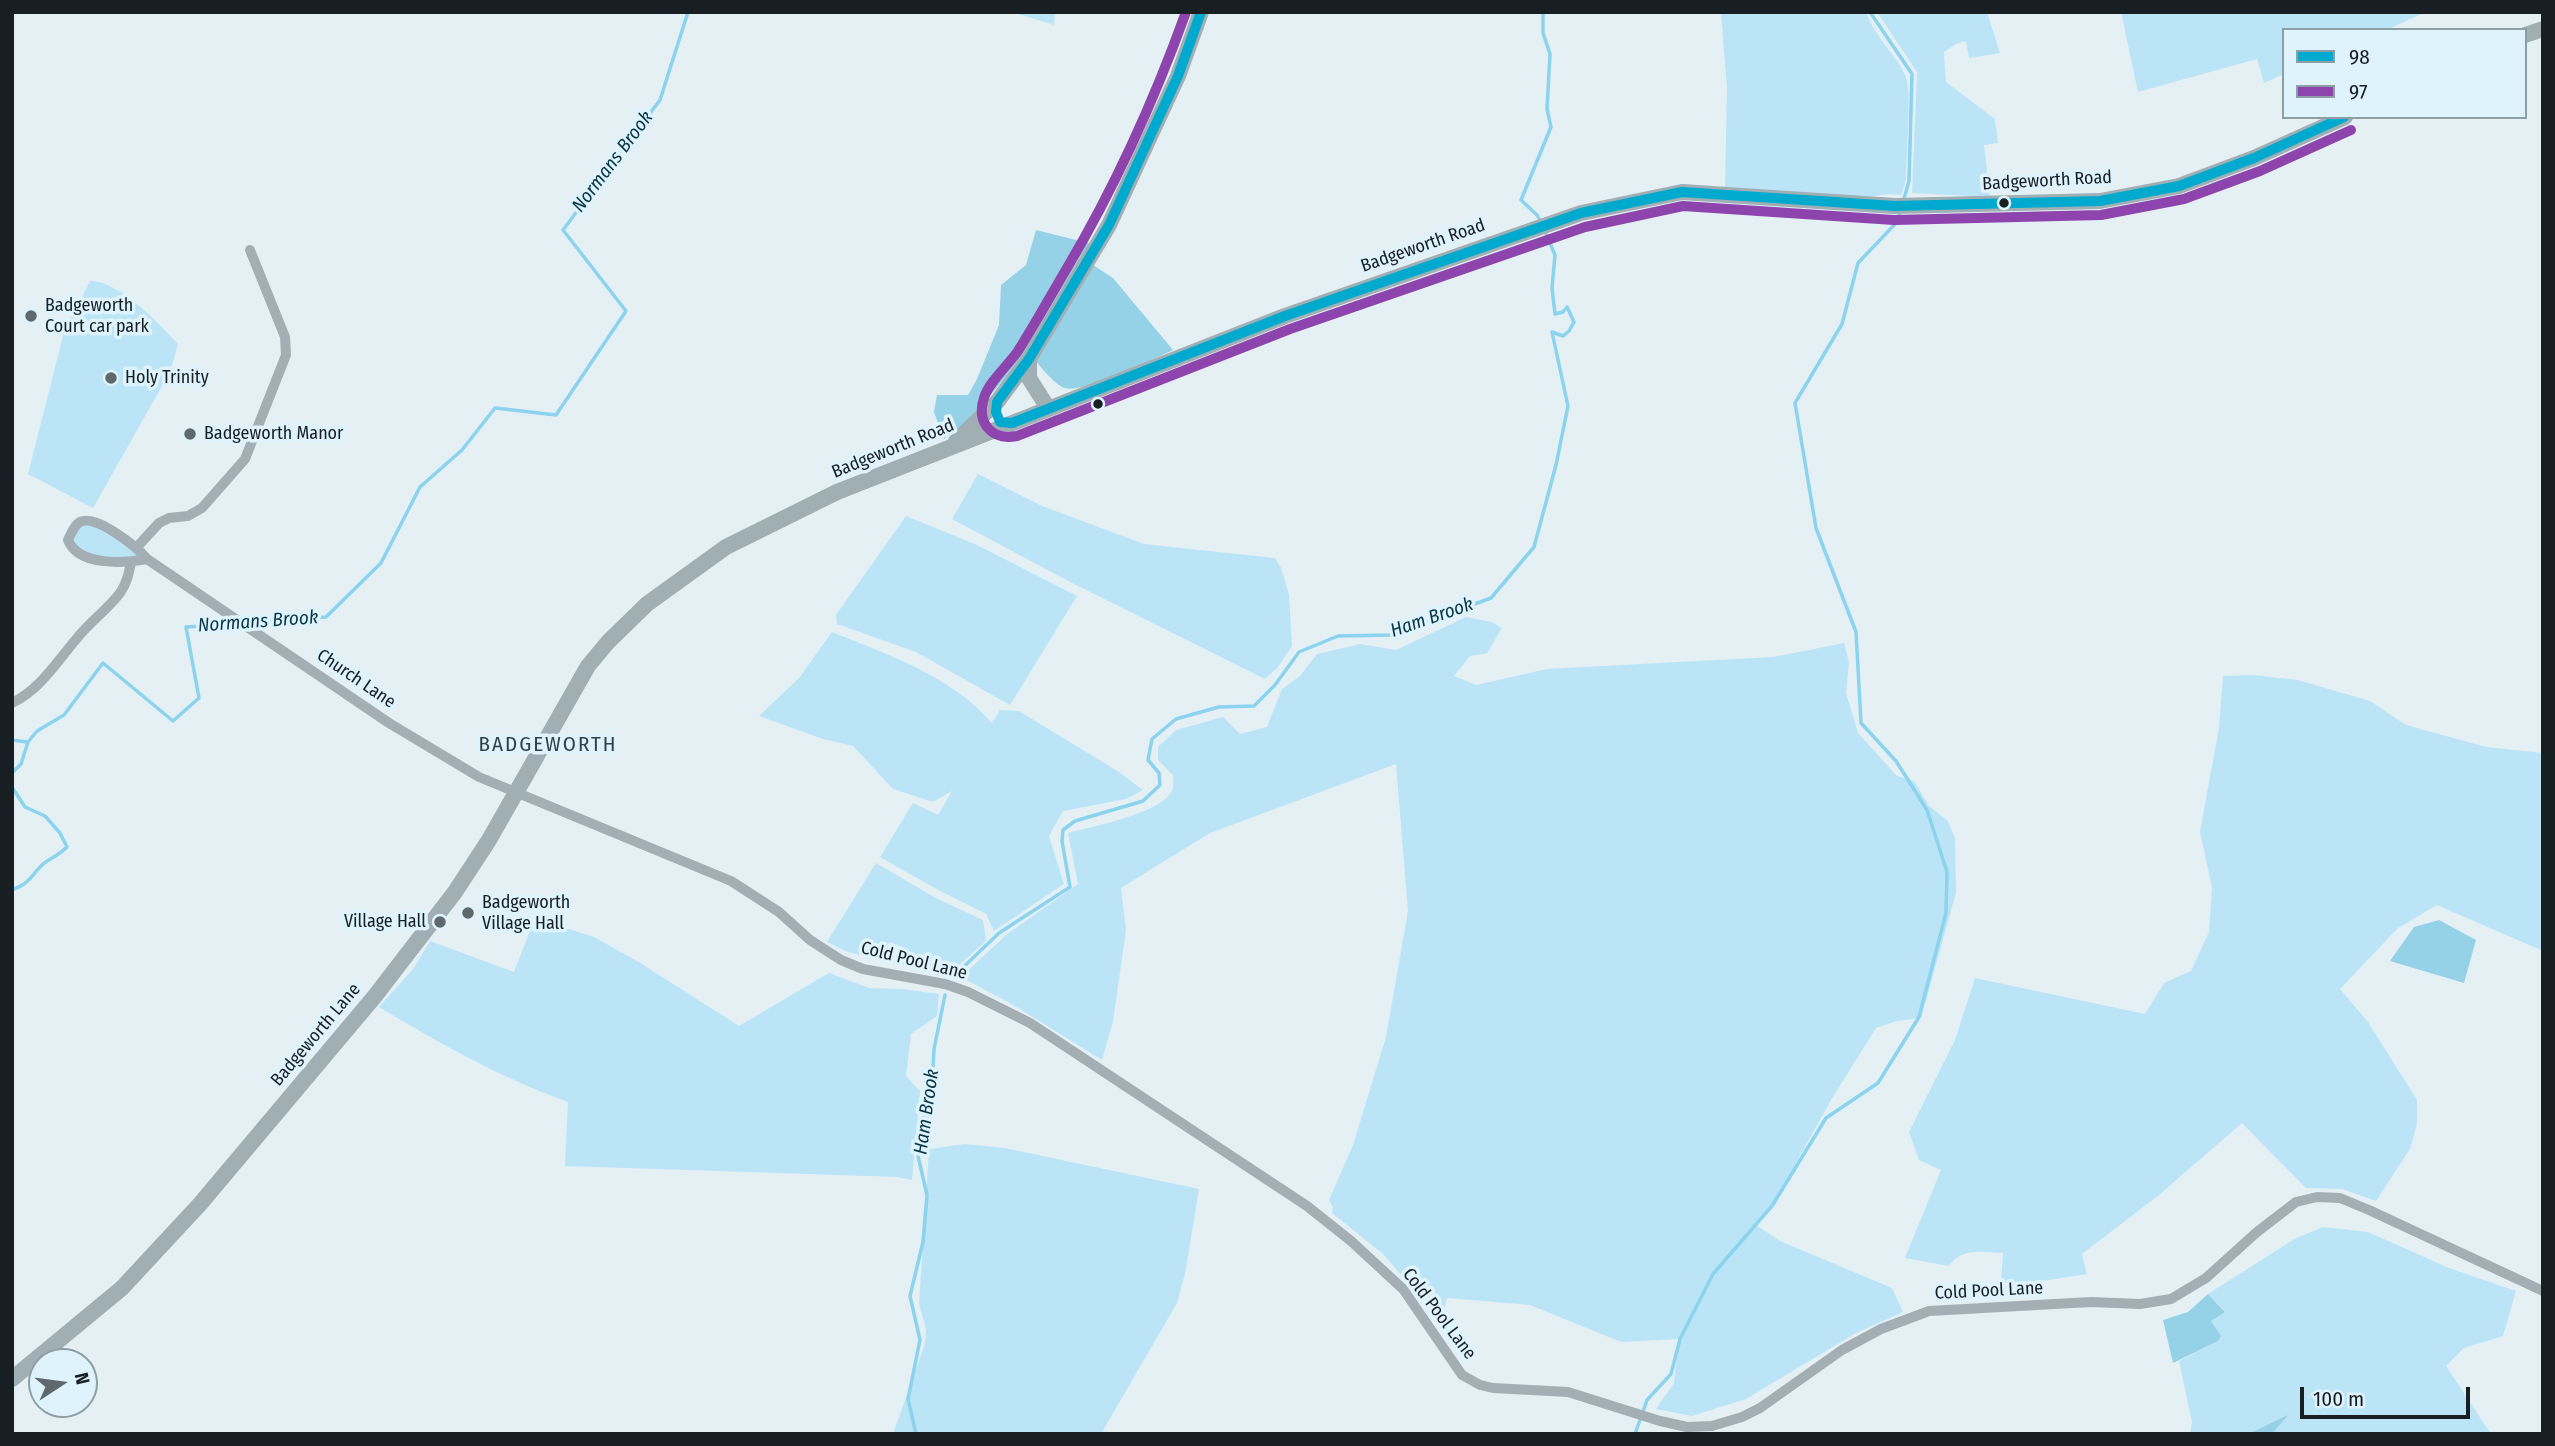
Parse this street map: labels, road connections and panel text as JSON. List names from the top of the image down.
{
  "streets": {
    "street": [
      "Badgeworth Road",
      "Church Lane",
      "Cold Pool Lane",
      "Badgeworth Lane"
    ]
  },
  "crossings": [
    ["Badgeworth Road", "Badgeworth Lane"],
    ["Church Lane", "Cold Pool Lane"],
    ["Church Lane", "Badgeworth Lane"],
    ["Cold Pool Lane", "Badgeworth Lane"]
  ],
  "districts": ["BADGEWORTH"],
  "water": ["Normans Brook", "Ham Brook"],
  "places": [
    "Badgeworth Court car park",
    "Holy Trinity",
    "Badgeworth Manor",
    "Badgeworth Village Hall",
    "Village Hall"
  ],
  "lines": ["transit line 98", "transit line 97"],
  "legend": ["98", "97"],
  "scale_bar": "100 m",
  "north": "right"
}
